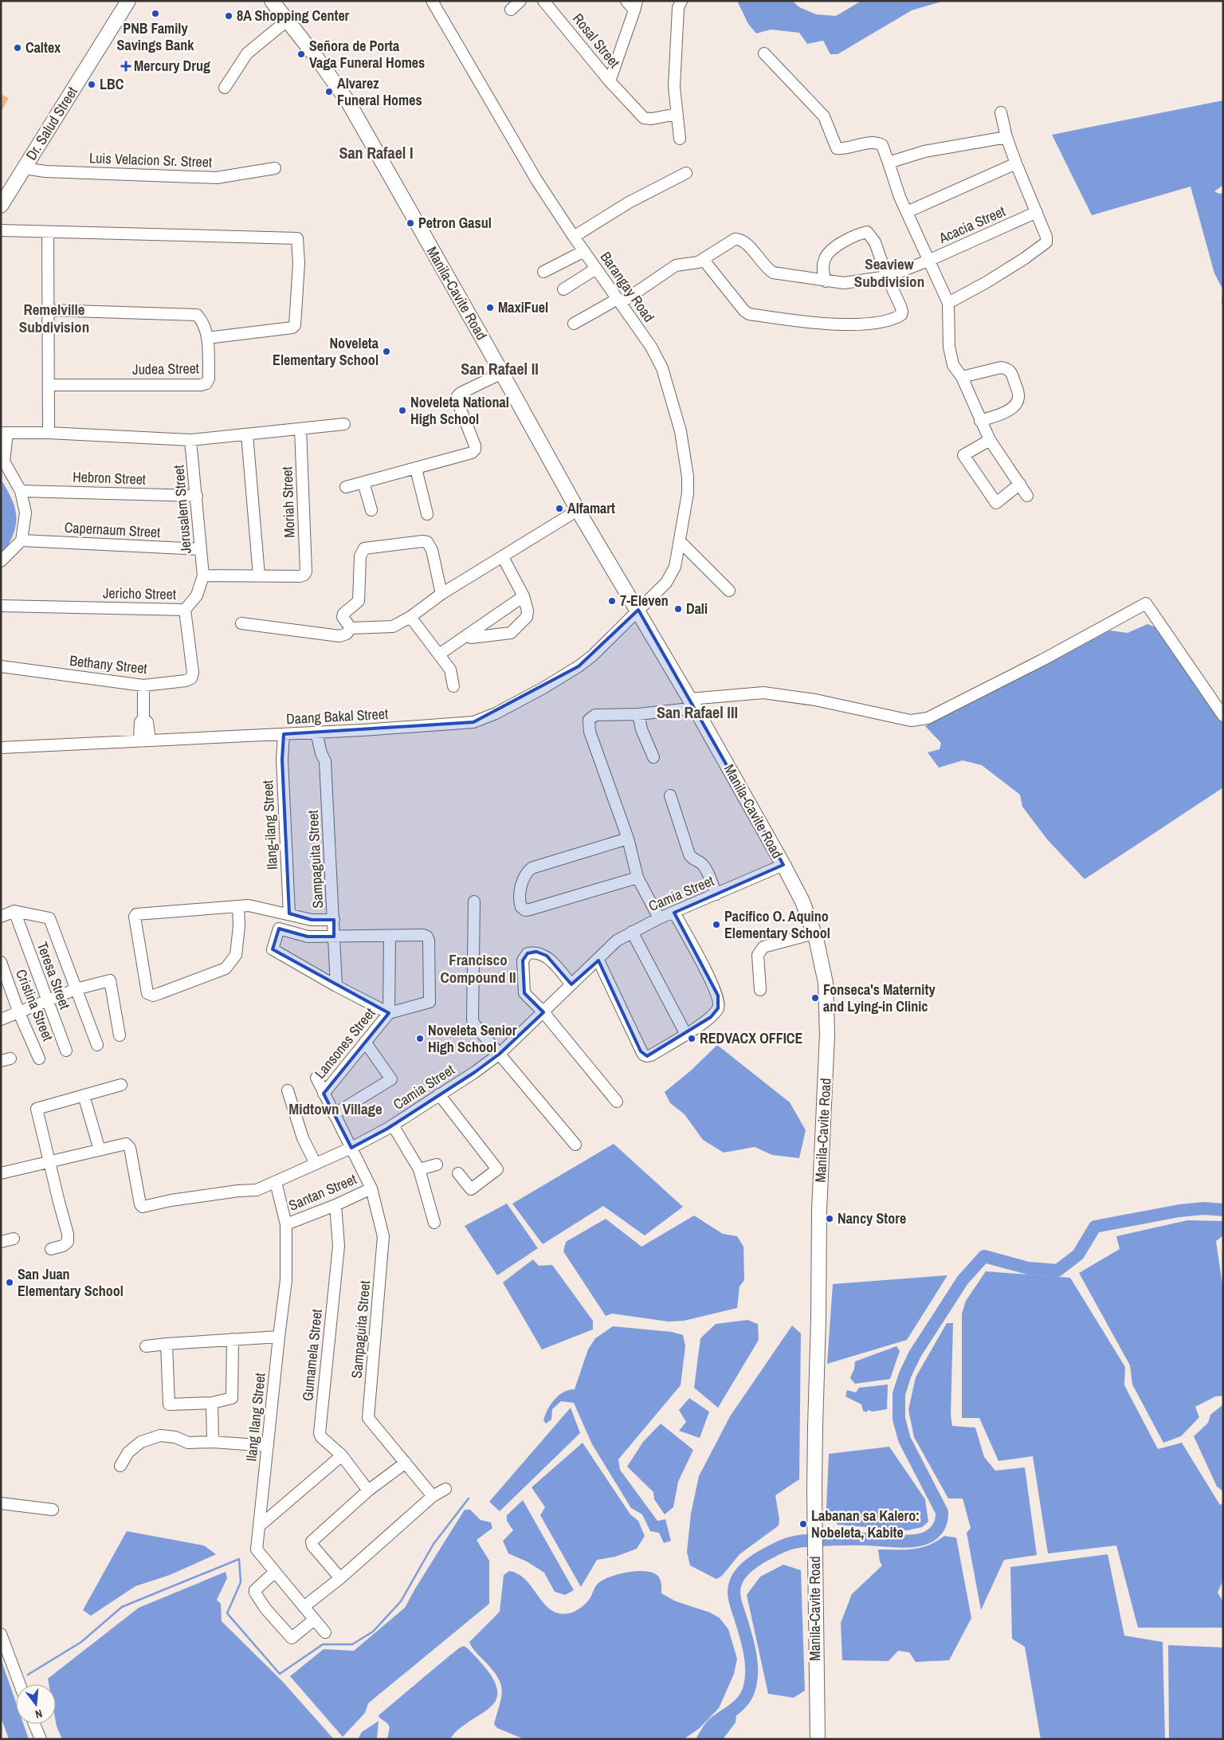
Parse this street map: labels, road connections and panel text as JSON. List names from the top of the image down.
{
  "streets": {
    "main road": ["Dr. Salud Street", "Manila-Cavite Road"],
    "street": [
      "Rosal Street",
      "Luis Velacion Sr. Street",
      "Acacia Street",
      "Barangay Road",
      "Judea Street",
      "Hebron Street",
      "Moriah Street",
      "Jerusalem Street",
      "Capernaum Street",
      "Jericho Street",
      "Bethany Street",
      "Daang Bakal Street",
      "Ilang-ilang Street",
      "Sampaguita Street",
      "Camia Street",
      "Teresa Street",
      "Cristina Street",
      "Lansones Street",
      "Santan Street",
      "Gumamela Street",
      "Ilang Ilang Street"
    ]
  },
  "crossings": [
    ["Dr. Salud Street", "Luis Velacion Sr. Street"],
    ["Acacia Street", "Barangay Road"],
    ["Barangay Road", "Manila-Cavite Road"],
    ["Barangay Road", "Daang Bakal Street"],
    ["Manila-Cavite Road", "Daang Bakal Street"],
    ["Manila-Cavite Road", "Camia Street"],
    ["Hebron Street", "Jerusalem Street"],
    ["Jerusalem Street", "Capernaum Street"],
    ["Jerusalem Street", "Jericho Street"],
    ["Jericho Street", "Bethany Street"],
    ["Daang Bakal Street", "Ilang-ilang Street"],
    ["Daang Bakal Street", "Sampaguita Street"],
    ["Sampaguita Street", "Camia Street"],
    ["Sampaguita Street", "Lansones Street"],
    ["Sampaguita Street", "Santan Street"],
    ["Camia Street", "Ilang Ilang Street"],
    ["Santan Street", "Gumamela Street"],
    ["Santan Street", "Ilang Ilang Street"]
  ],
  "districts": [
    "San Rafael I",
    "Seaview Subdivision",
    "Remelville Subdivision",
    "San Rafael II",
    "San Rafael III",
    "Francisco Compound II",
    "Midtown Village"
  ],
  "places": {
    "other": [
      "PNB Family Savings Bank",
      "8A Shopping Center",
      "Caltex",
      "Señora de Porta Vaga Funeral Homes",
      "LBC",
      "Alvarez Funeral Homes",
      "Petron Gasul",
      "MaxiFuel",
      "Noveleta Elementary School",
      "Noveleta National High School",
      "Alfamart",
      "7-Eleven",
      "Dali",
      "Pacifico O. Aquino Elementary School",
      "Fonseca's Maternity and Lying-in Clinic",
      "Noveleta Senior High School",
      "REDVACX OFFICE",
      "Nancy Store",
      "San Juan Elementary School",
      "Labanan sa Kalero: Nobeleta, Kabite"
    ],
    "health": ["Mercury Drug"]
  },
  "north": "bottom"
}
